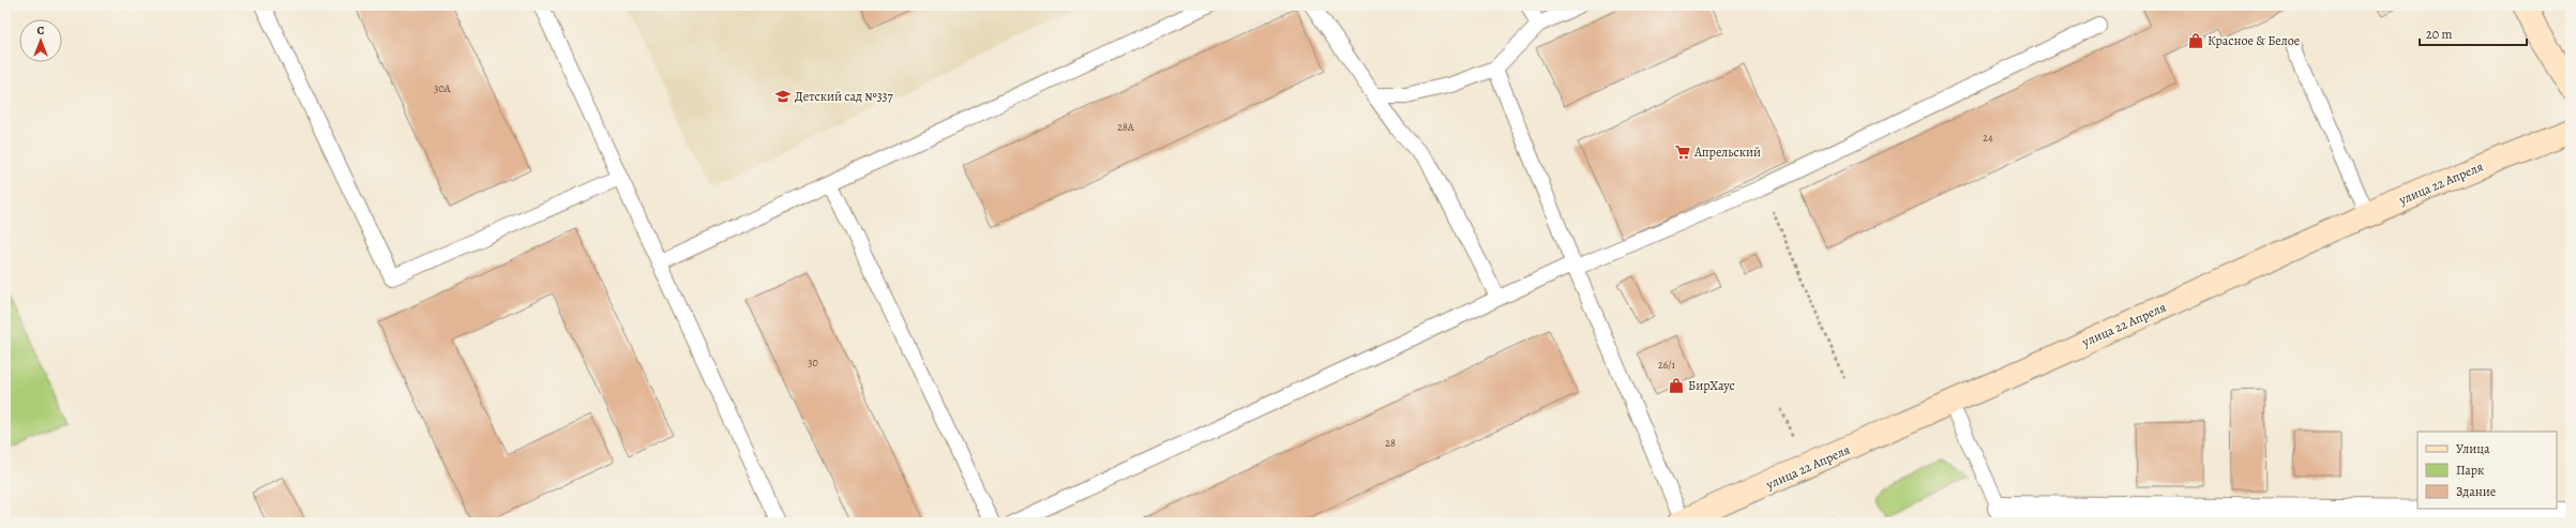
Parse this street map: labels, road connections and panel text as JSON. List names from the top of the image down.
{
  "streets": {
    "main road": ["улица 22 Апреля"]
  },
  "places": {
    "shop": ["Красное & Белое", "БирХаус"],
    "school or university": ["Детский сад №337"],
    "supermarket": ["Апрельский"]
  },
  "house_numbers": [
    "30А",
    "28А",
    "24",
    "30",
    "26/1",
    "28"
  ],
  "legend": ["Улица", "Парк", "Здание"],
  "scale_bar": "20 m",
  "north": "top"
}
